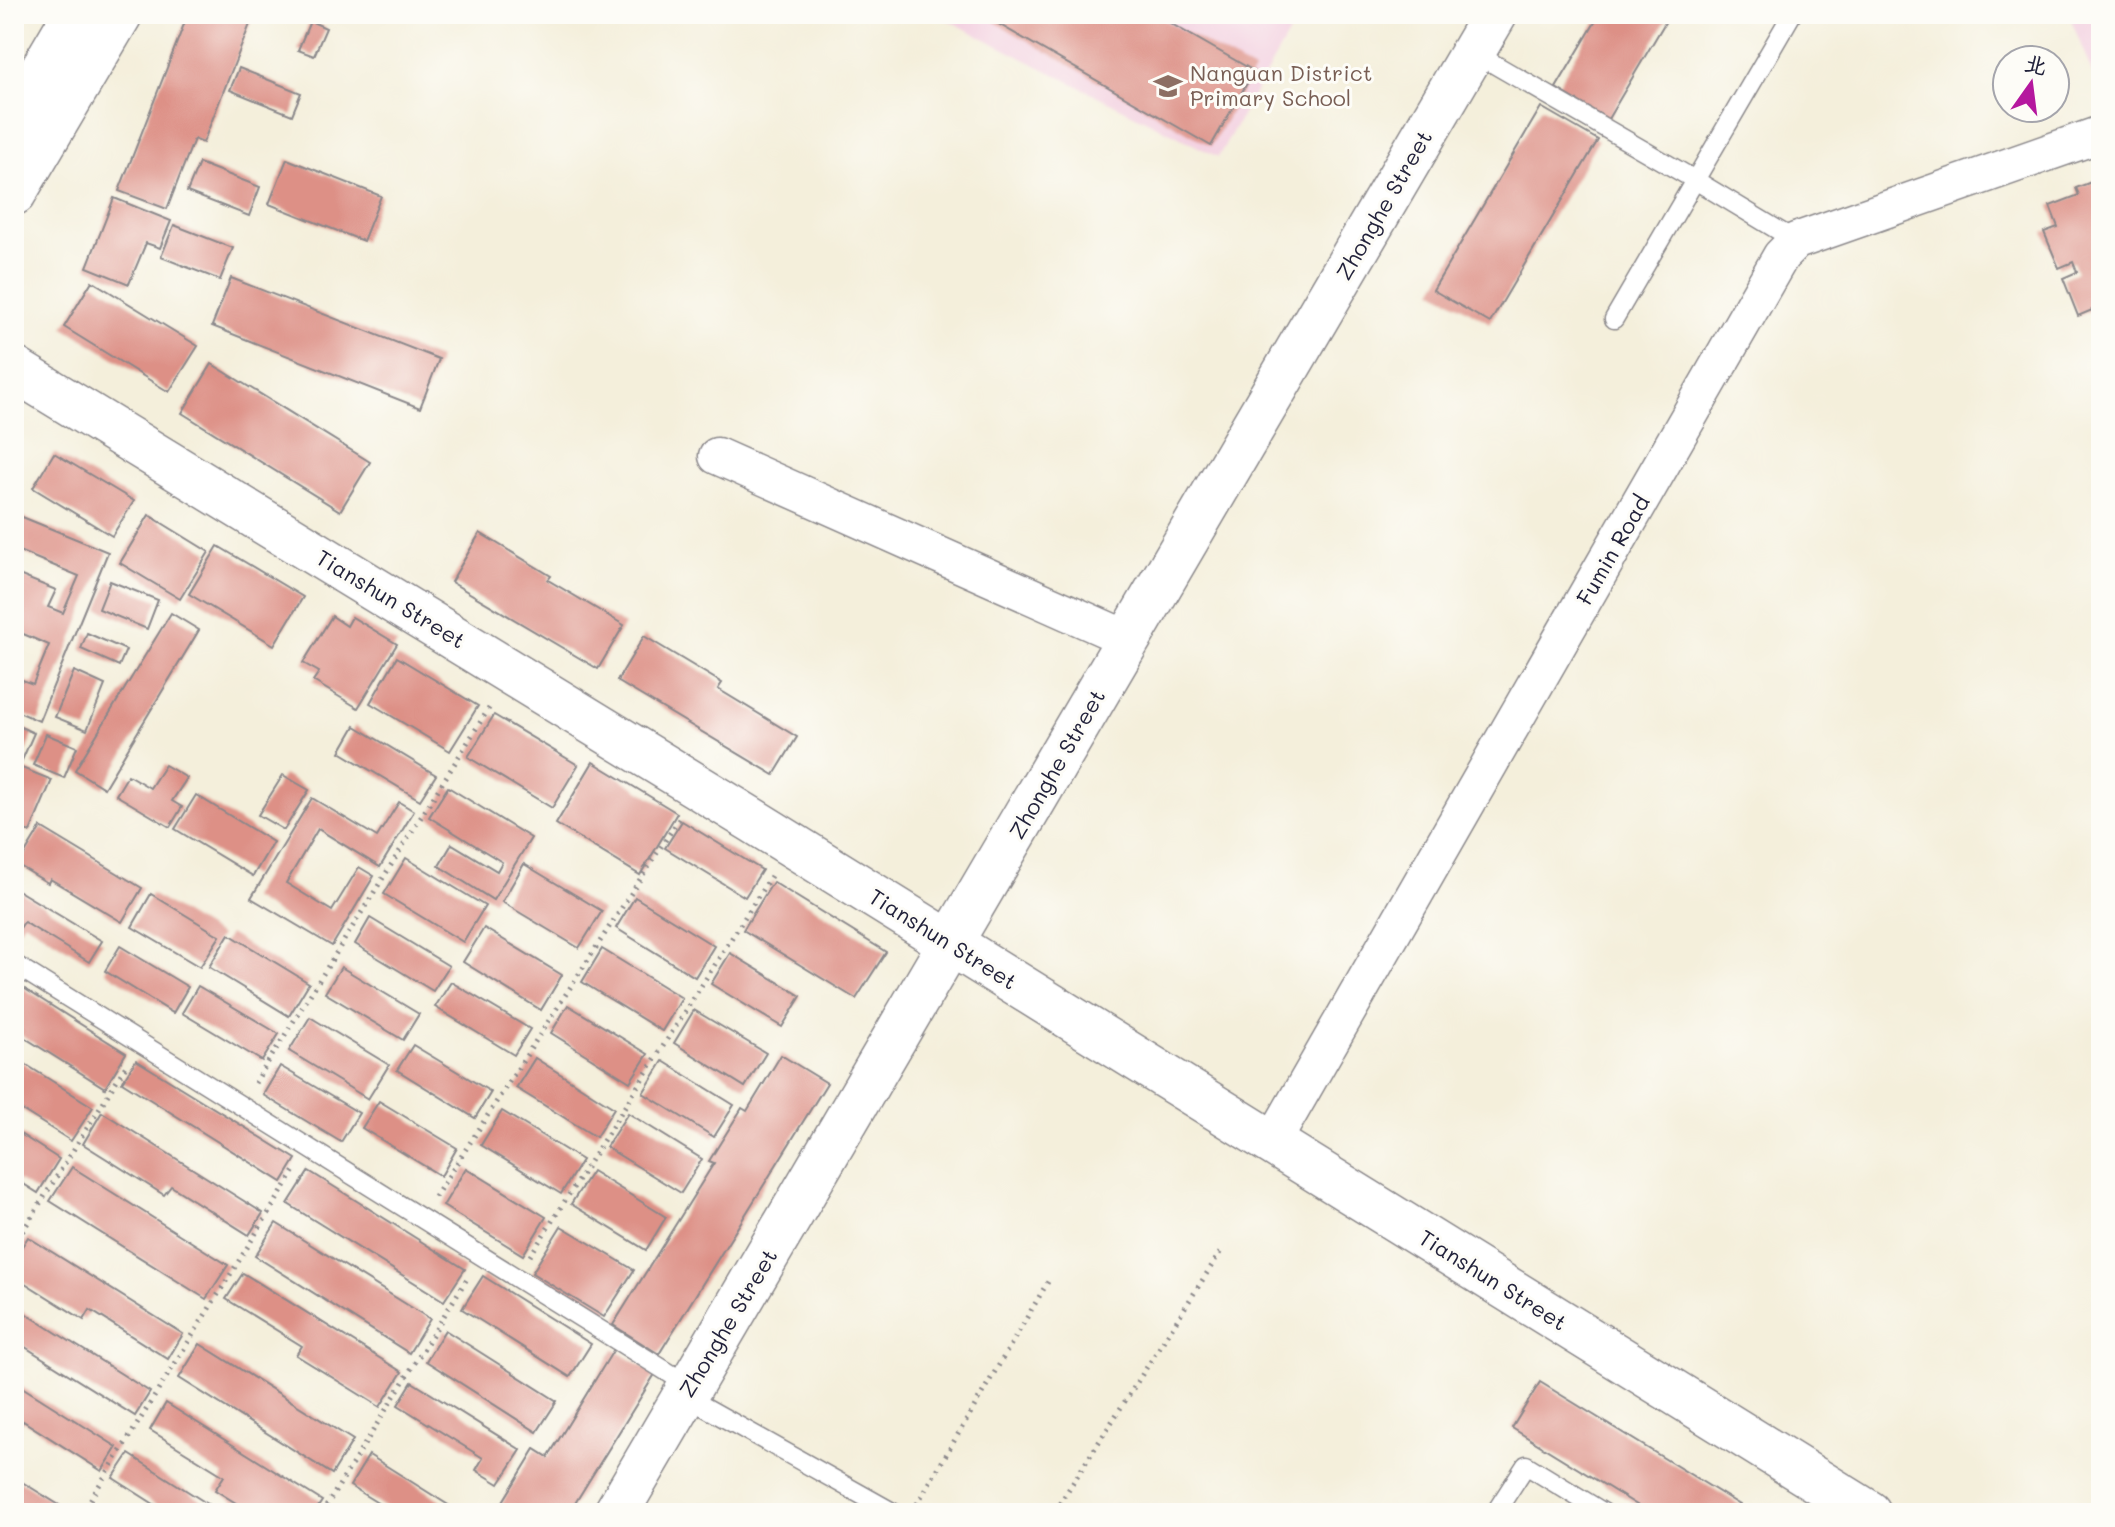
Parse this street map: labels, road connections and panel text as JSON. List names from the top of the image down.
{
  "streets": {
    "street": ["Zhonghe Street", "Fumin Road", "Tianshun Street"]
  },
  "crossings": [
    ["Zhonghe Street", "Tianshun Street"],
    ["Fumin Road", "Tianshun Street"]
  ],
  "places": {
    "school or university": ["Nanguan District Primary School"]
  },
  "north": "top"
}
